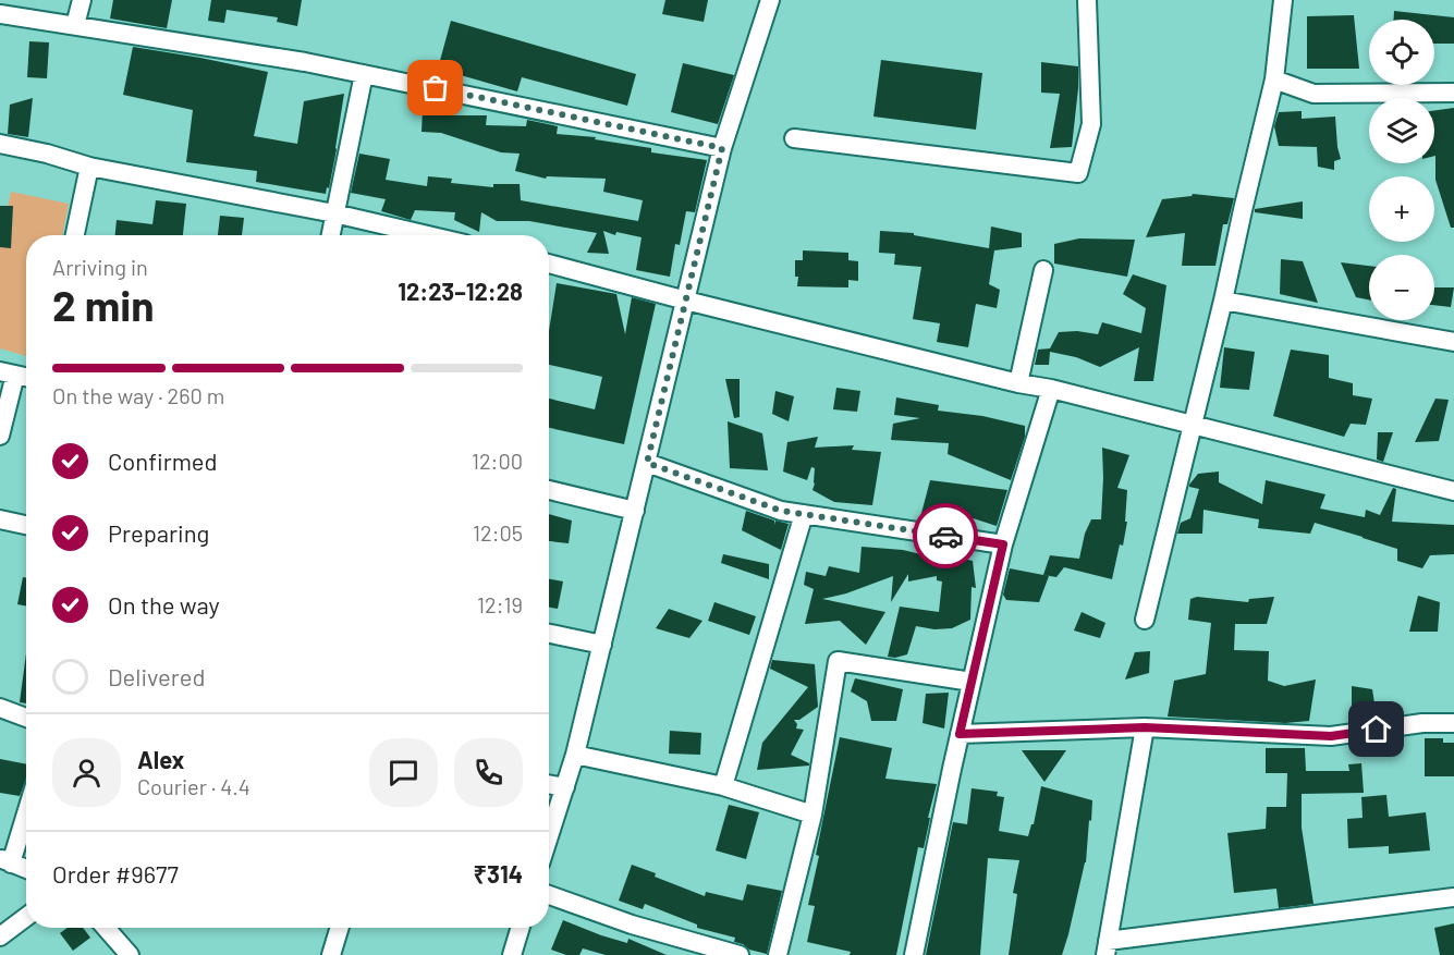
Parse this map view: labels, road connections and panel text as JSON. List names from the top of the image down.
{
  "page": {
    "map_buttons": ["+", "−"],
    "heading": ["2 min", "Arriving in", "12:23–12:28"],
    "panel": [
      "Alex",
      "Courier · 4.4",
      "Order #9677",
      "₹314"
    ],
    "bar": "On the way · 260 m",
    "list": [
      ["Confirmed", "12:00"],
      ["Preparing", "12:05"],
      ["On the way", "12:19"],
      "Delivered"
    ]
  }
}
